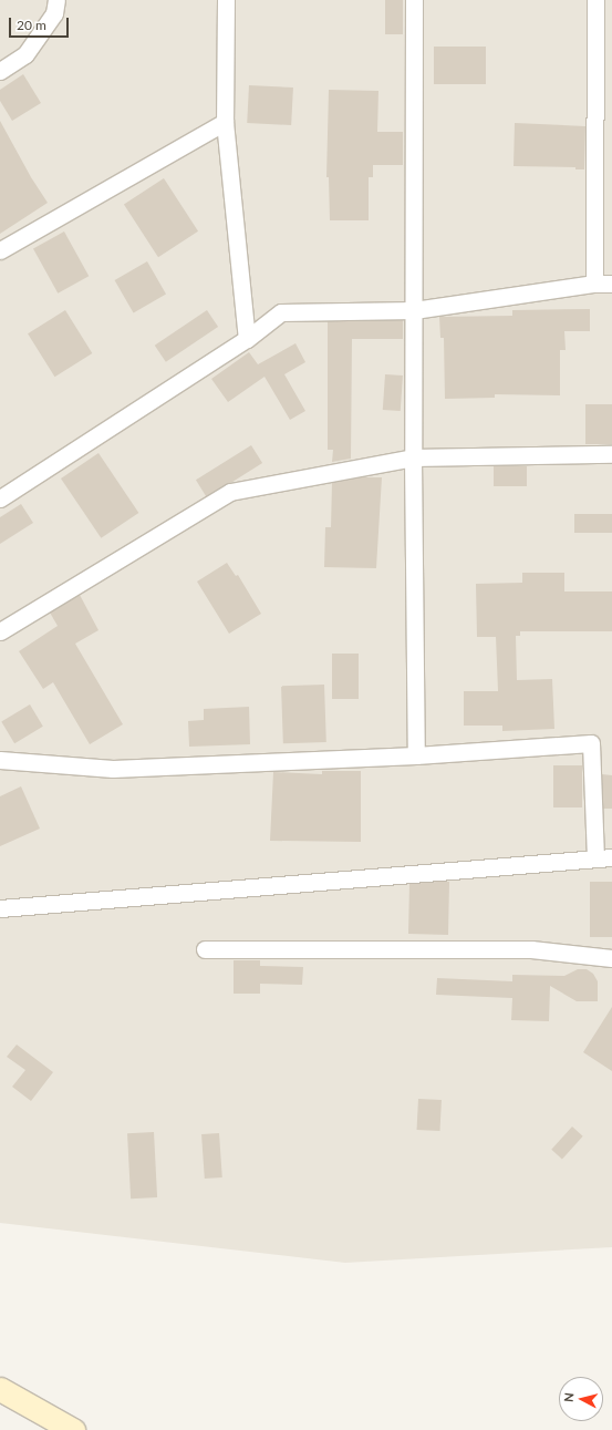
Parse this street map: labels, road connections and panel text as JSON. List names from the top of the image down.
{
  "scale_bar": "20 m",
  "north": "left"
}
